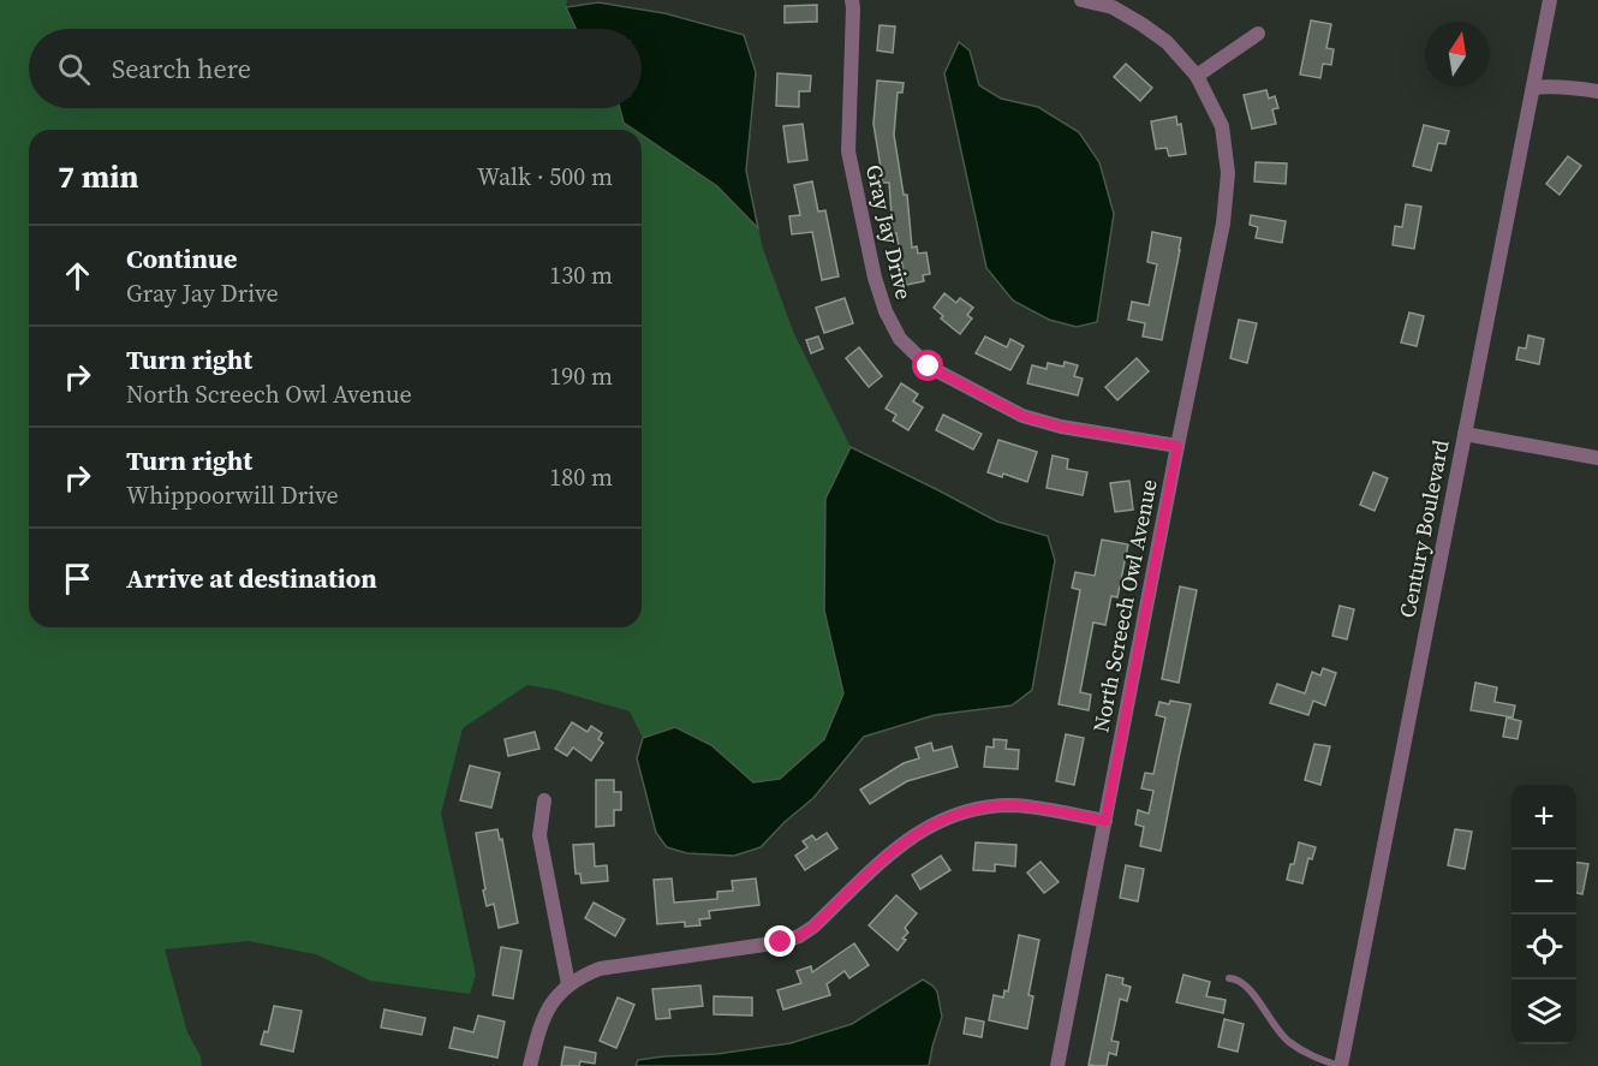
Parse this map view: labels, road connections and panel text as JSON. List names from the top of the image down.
{
  "streets": {
    "street": ["Gray Jay Drive", "Century Boulevard", "North Screech Owl Avenue"]
  },
  "crossings": [
    ["Gray Jay Drive", "North Screech Owl Avenue"]
  ],
  "north": "top",
  "page": {
    "search": "Search here",
    "heading": ["7 min", "Walk · 500 m"],
    "list": [
      ["Continue", "Gray Jay Drive", "130 m"],
      ["Turn right", "North Screech Owl Avenue", "190 m"],
      ["Turn right", "Whippoorwill Drive", "180 m"],
      "Arrive at destination"
    ],
    "map_buttons": ["+", "−"]
  }
}
